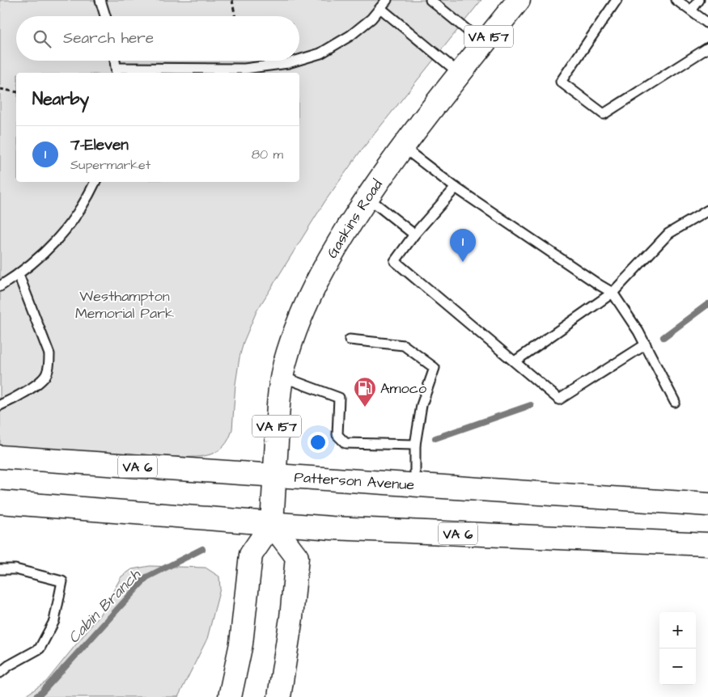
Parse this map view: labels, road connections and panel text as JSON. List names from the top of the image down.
{
  "streets": {
    "main road": [
      "VA 157",
      "Gaskins Road",
      "VA 6",
      "Patterson Avenue"
    ]
  },
  "crossings": [
    ["VA 157", "Gaskins Road"],
    ["VA 157", "VA 6"],
    ["VA 157", "Patterson Avenue"],
    ["Gaskins Road", "Patterson Avenue"]
  ],
  "water": ["Cabin Branch"],
  "parks": ["Westhampton Memorial Park"],
  "places": {
    "fuel station": ["Amoco"]
  },
  "page": {
    "search": "Search here",
    "heading": "Nearby",
    "list": [
      {
        "mark": "1",
        "name": "7-Eleven",
        "note": "Supermarket",
        "value": "80 m"
      }
    ],
    "pins": "1",
    "map_buttons": ["+", "−"]
  }
}
